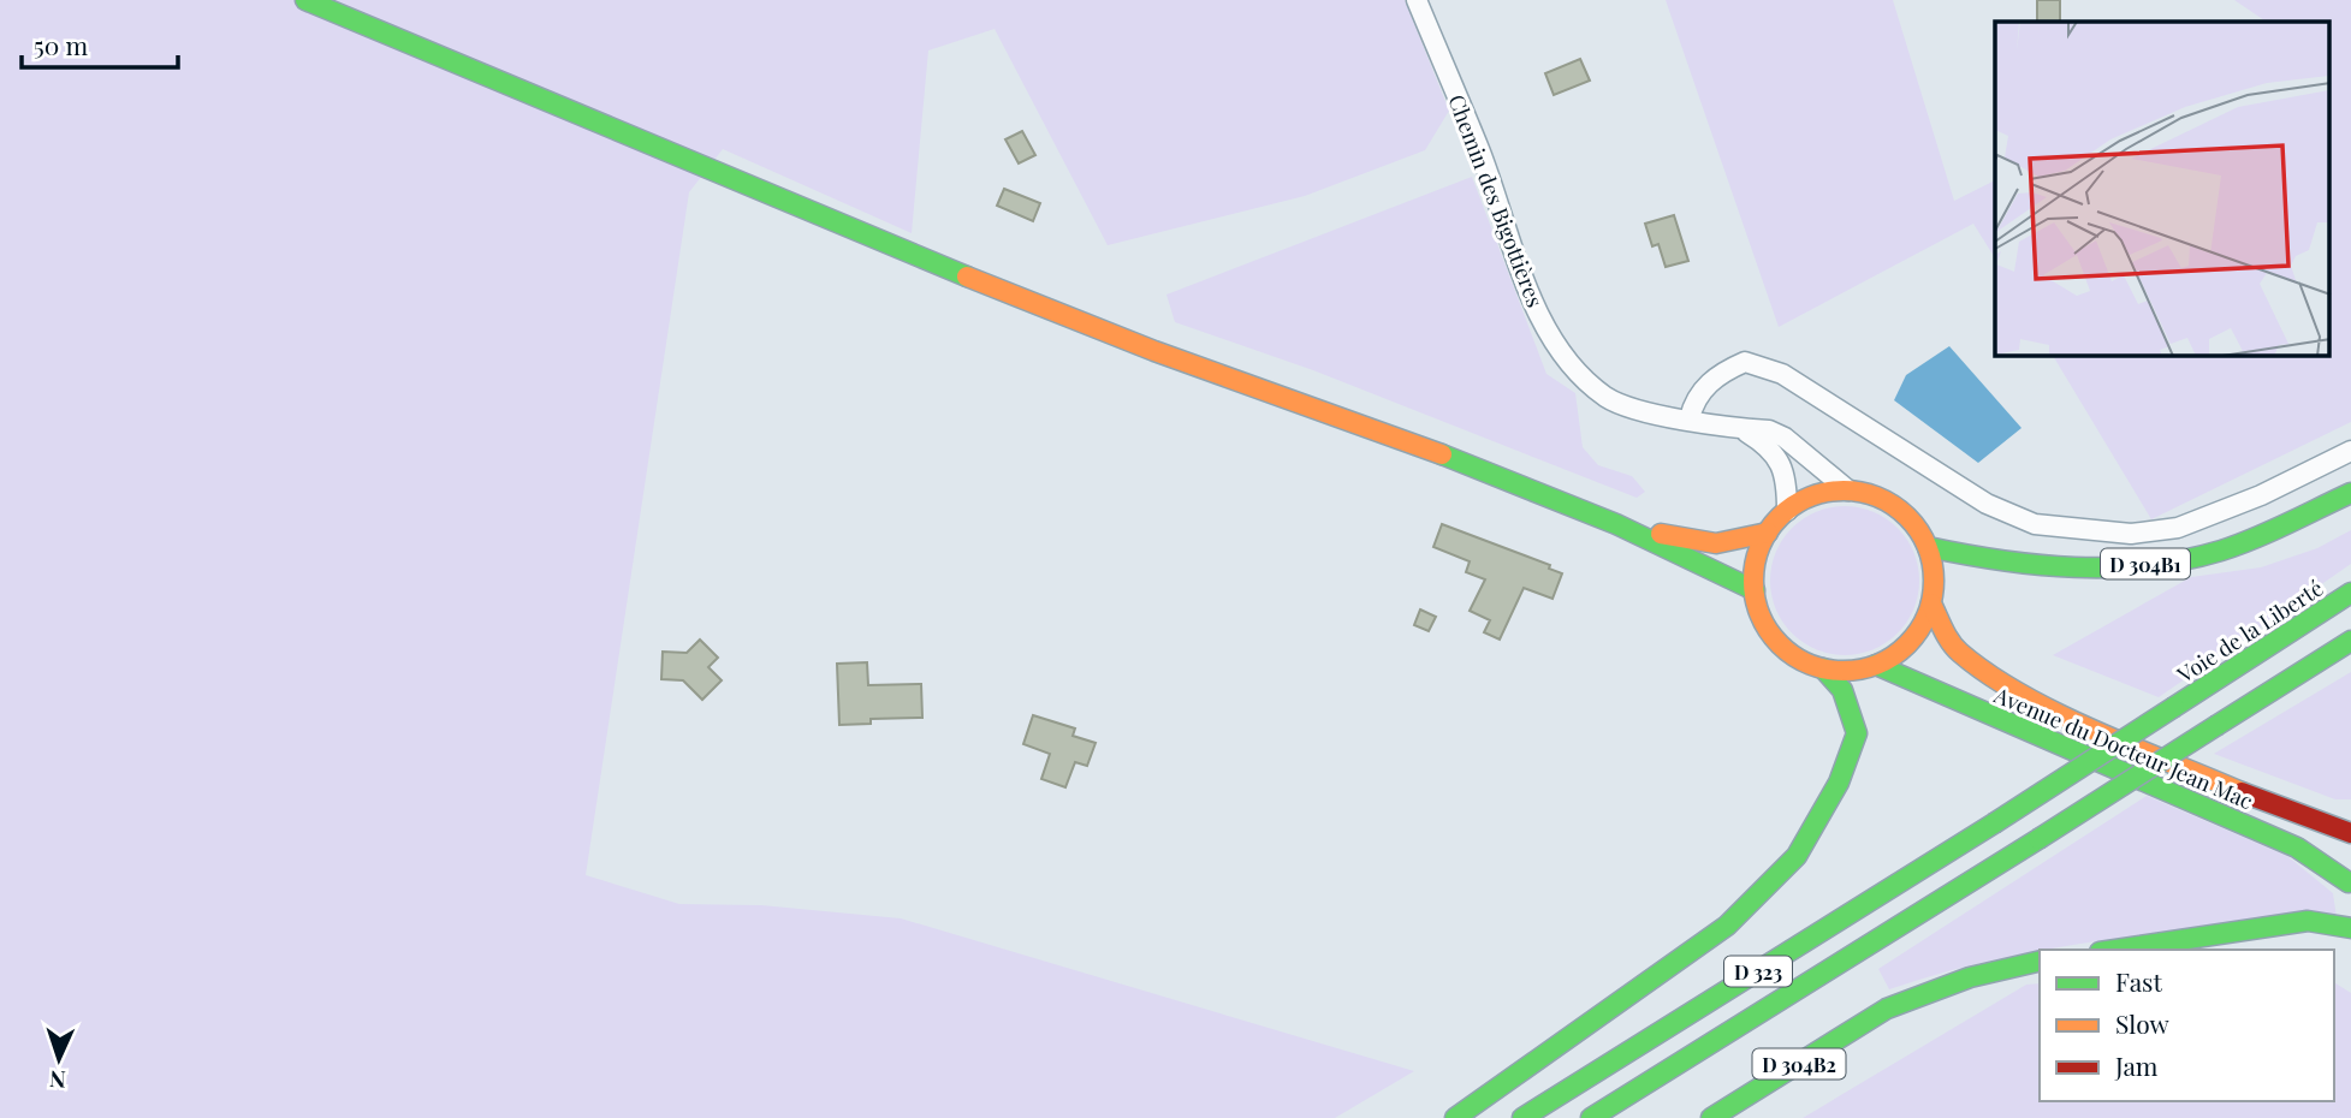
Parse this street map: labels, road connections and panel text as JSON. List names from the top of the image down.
{
  "streets": {
    "main road": [
      "D 304B1",
      "Voie de la Liberté",
      "Avenue du Docteur Jean Mac",
      "D 323",
      "D 304B2"
    ],
    "street": ["Chemin des Bigottières"]
  },
  "crossings": [
    ["Chemin des Bigottières", "D 304B1"],
    ["Chemin des Bigottières", "Avenue du Docteur Jean Mac"],
    ["D 304B1", "Avenue du Docteur Jean Mac"]
  ],
  "legend": ["Fast", "Slow", "Jam"],
  "scale_bar": "50 m",
  "north": "bottom"
}
